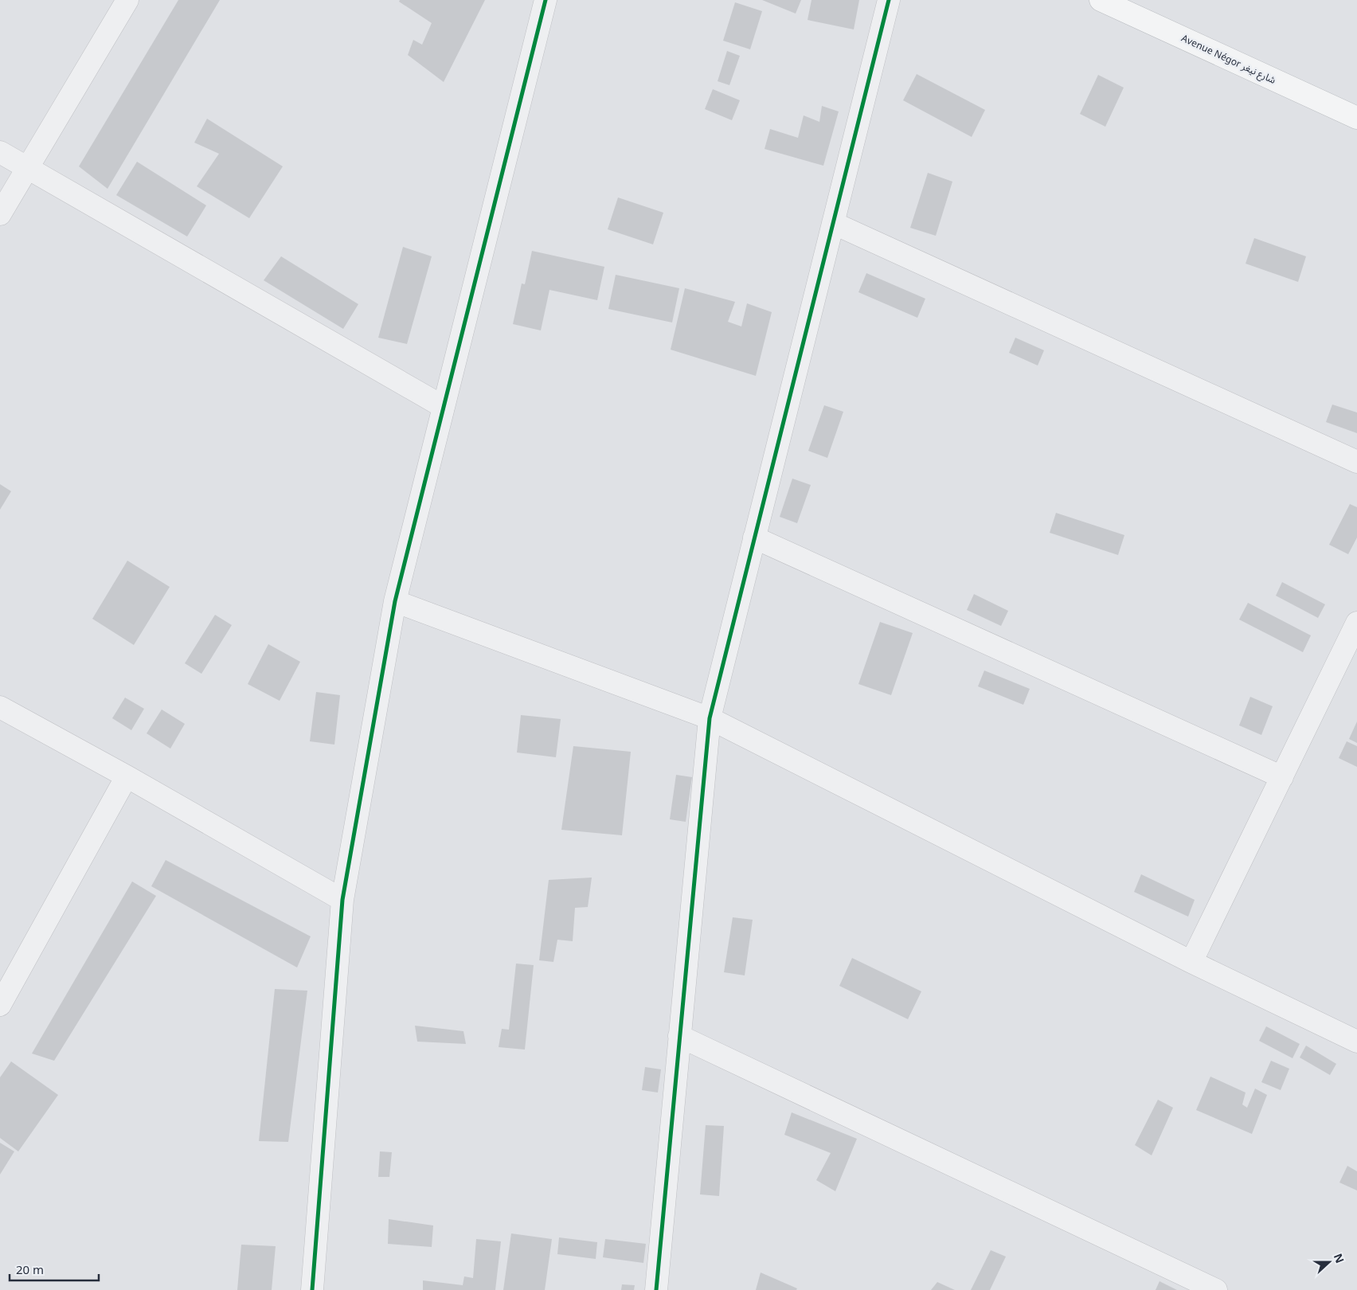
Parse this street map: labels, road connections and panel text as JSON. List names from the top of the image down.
{
  "streets": {
    "main road": ["Avenue Négor شارع نيغر"]
  },
  "scale_bar": "20 m",
  "north": "right"
}
